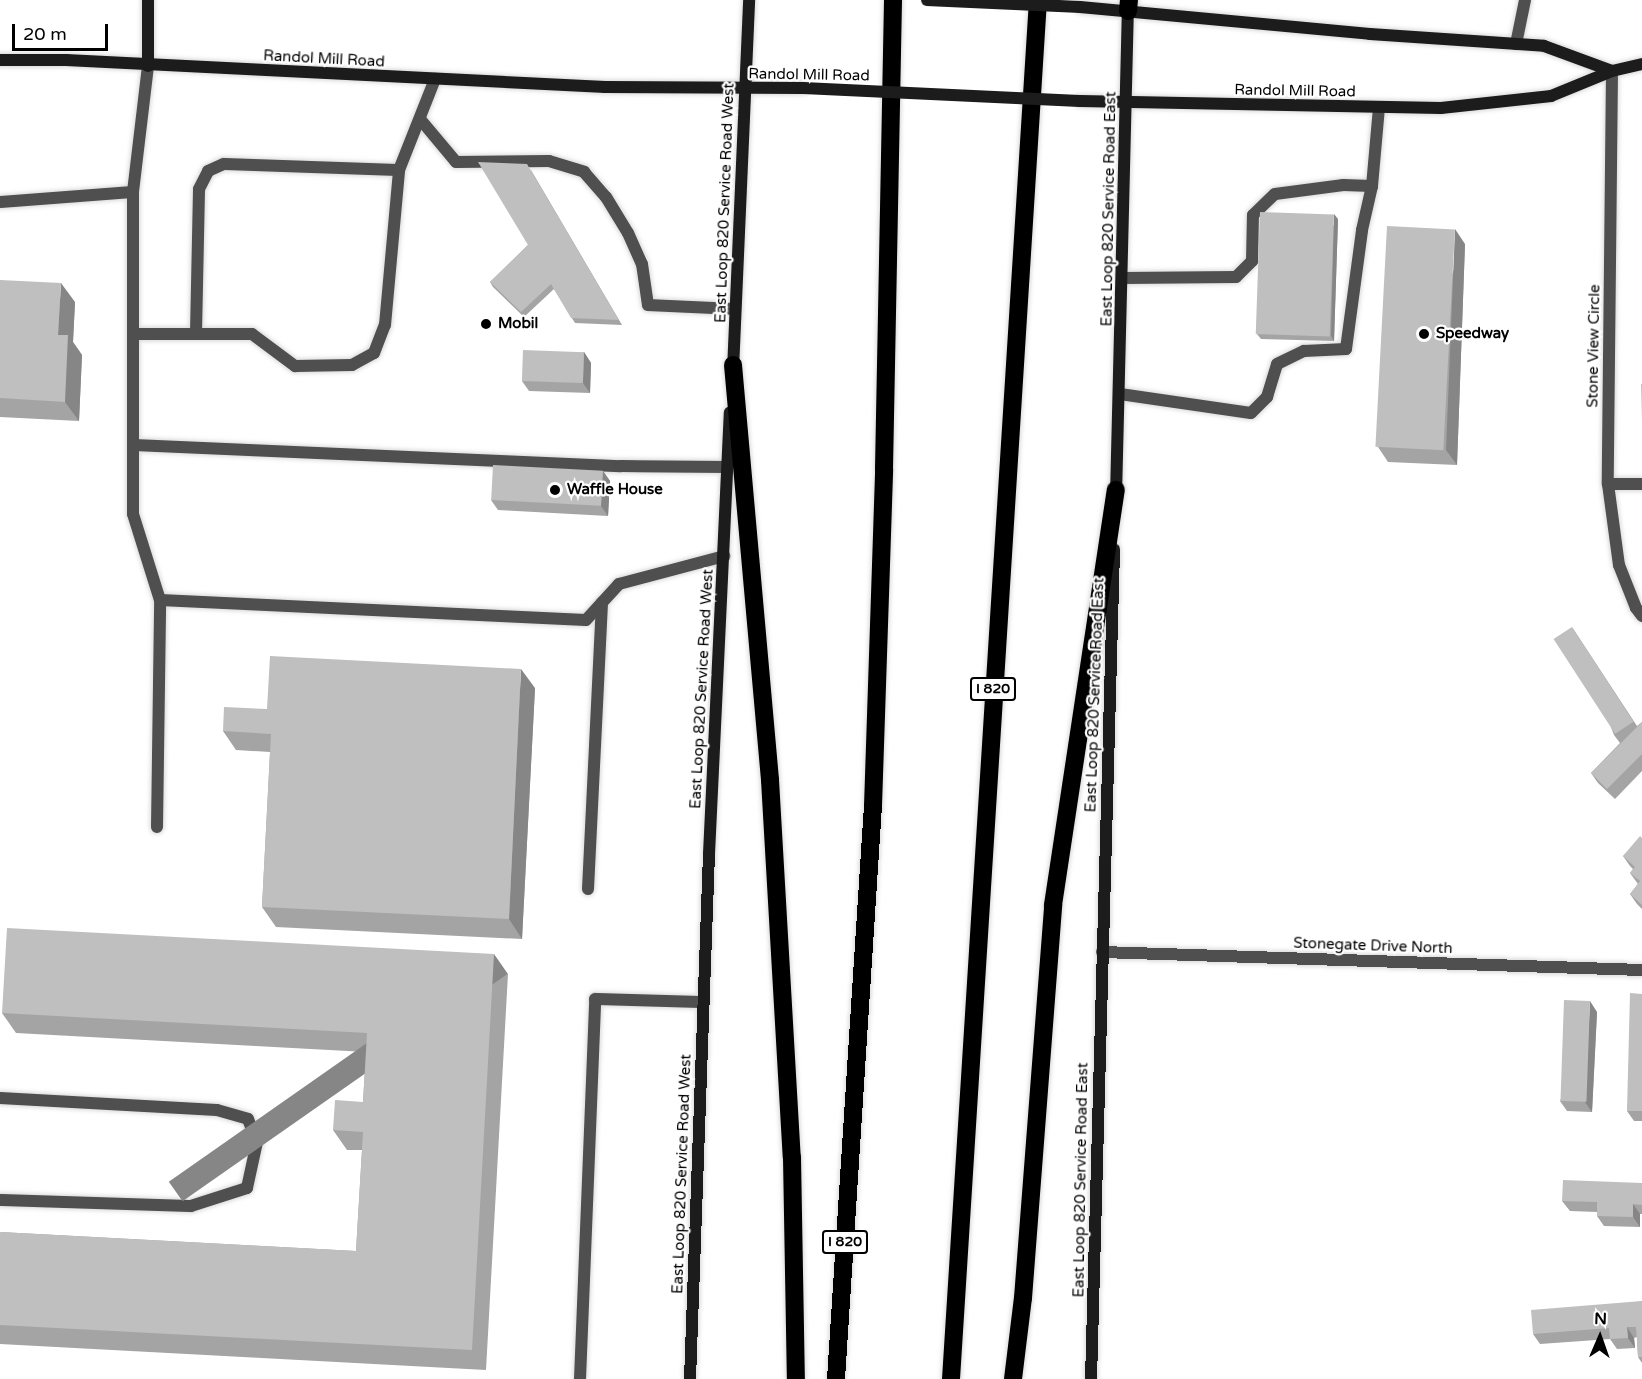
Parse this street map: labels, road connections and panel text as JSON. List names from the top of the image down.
{
  "streets": {
    "highway": ["I 820"],
    "main road": ["Randol Mill Road", "East Loop 820 Service Road West", "East Loop 820 Service Road East"],
    "street": ["Stone View Circle", "Stonegate Drive North"]
  },
  "crossings": [
    ["Randol Mill Road", "East Loop 820 Service Road West"],
    ["Randol Mill Road", "East Loop 820 Service Road East"],
    ["Randol Mill Road", "Stone View Circle"],
    ["East Loop 820 Service Road East", "Stonegate Drive North"]
  ],
  "places": ["Mobil", "Speedway", "Waffle House"],
  "scale_bar": "20 m",
  "north": "top"
}
